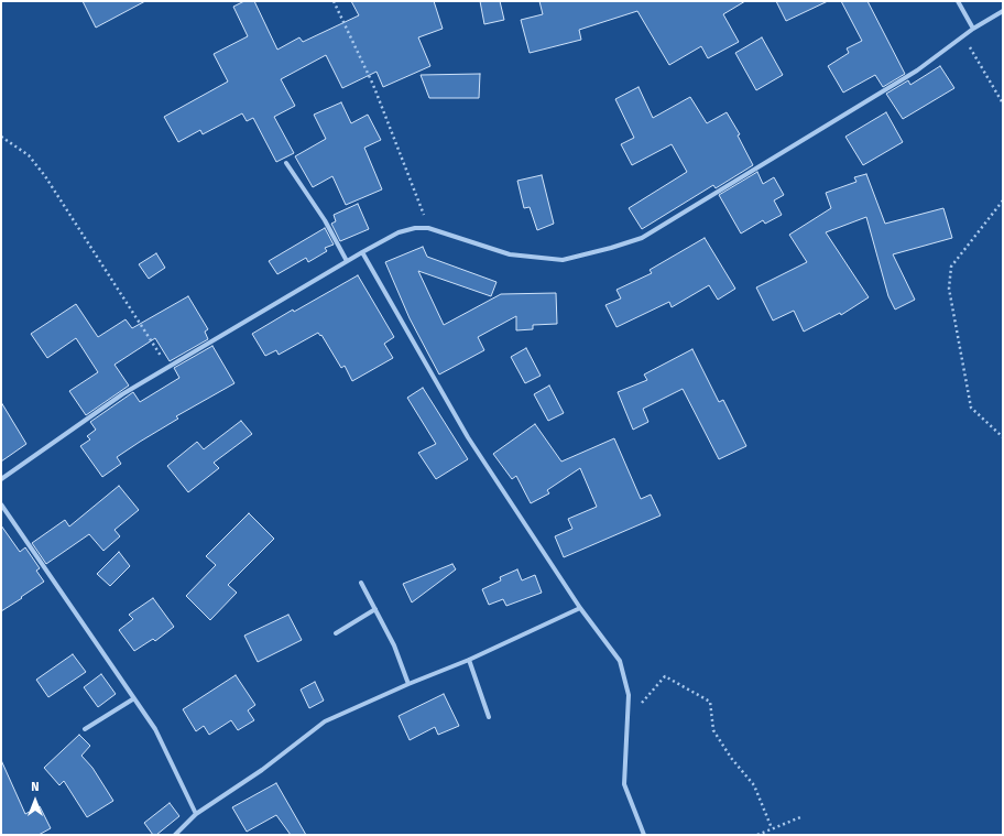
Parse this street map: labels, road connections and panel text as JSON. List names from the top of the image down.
{
  "north": "top"
}
